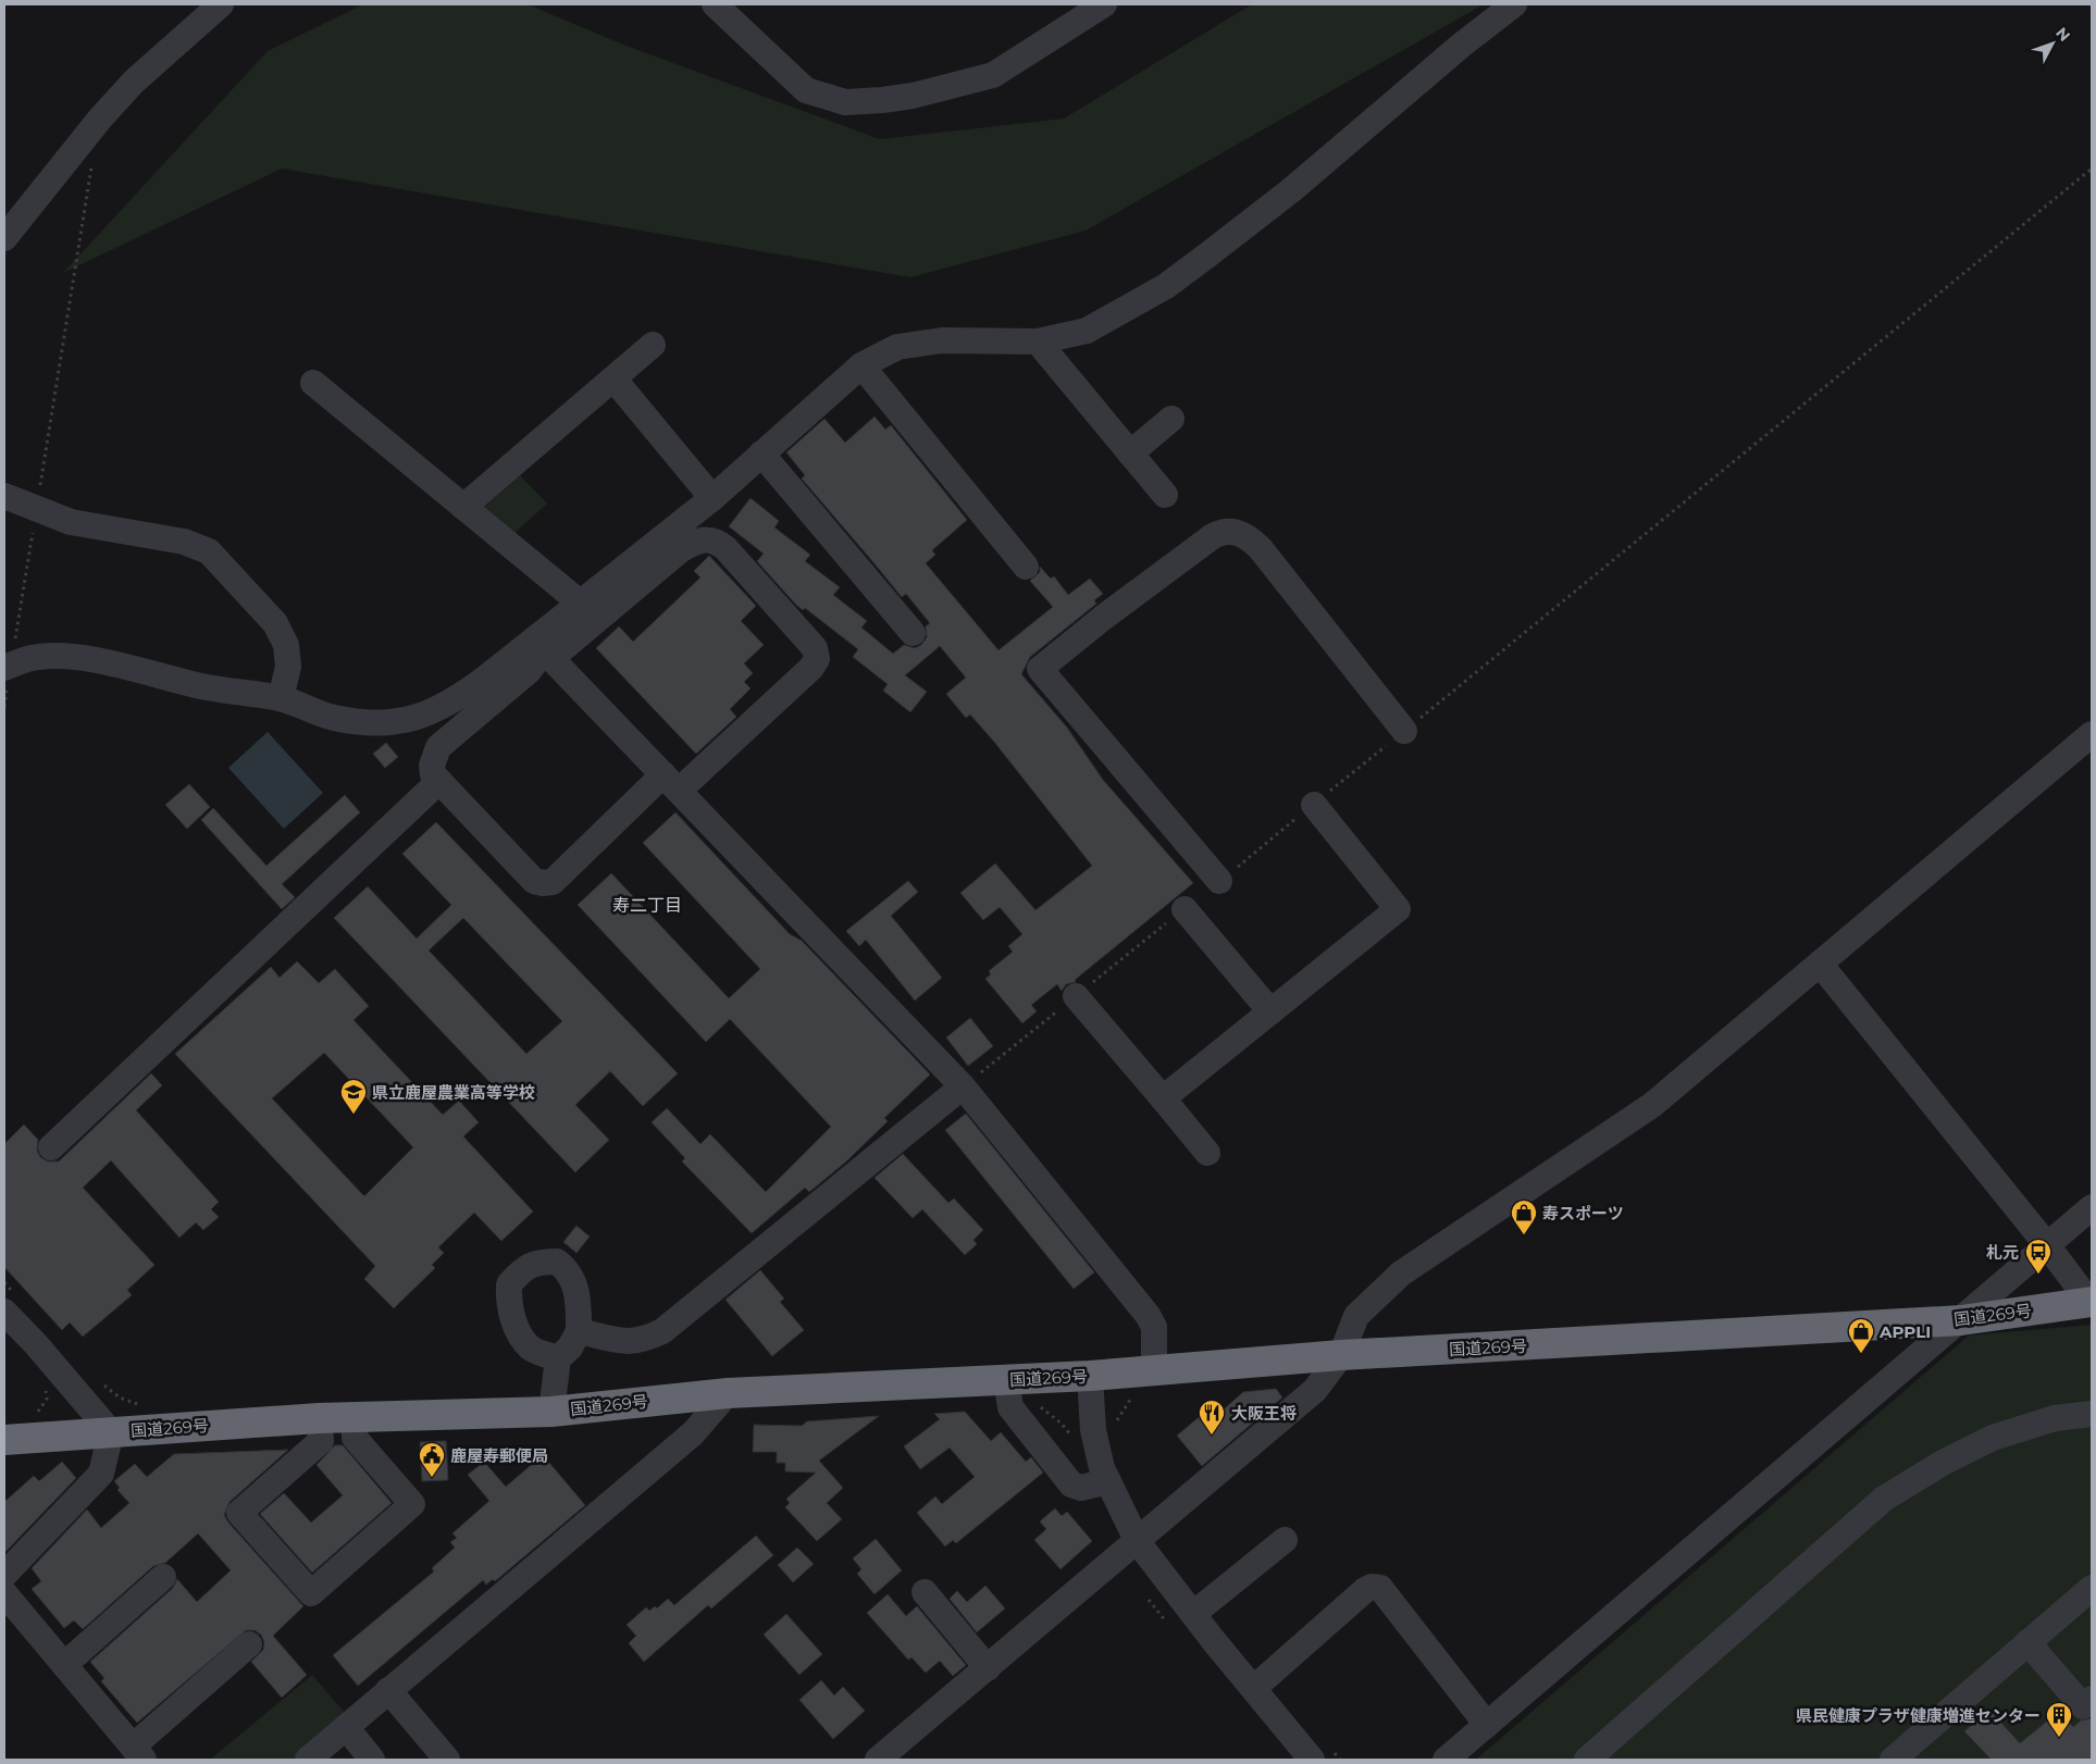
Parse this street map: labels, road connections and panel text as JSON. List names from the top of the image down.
{
  "streets": {
    "highway": ["国道269号"]
  },
  "districts": ["寿二丁目"],
  "places": {
    "school or university": ["県立鹿屋農業高等学校"],
    "shop": ["寿スポーツ", "APPLI"],
    "bus stop": ["札元"],
    "restaurant": ["大阪王将"],
    "public building": ["鹿屋寿郵便局"],
    "building": ["県民健康プラザ健康増進センター"]
  },
  "north": "top right"
}
